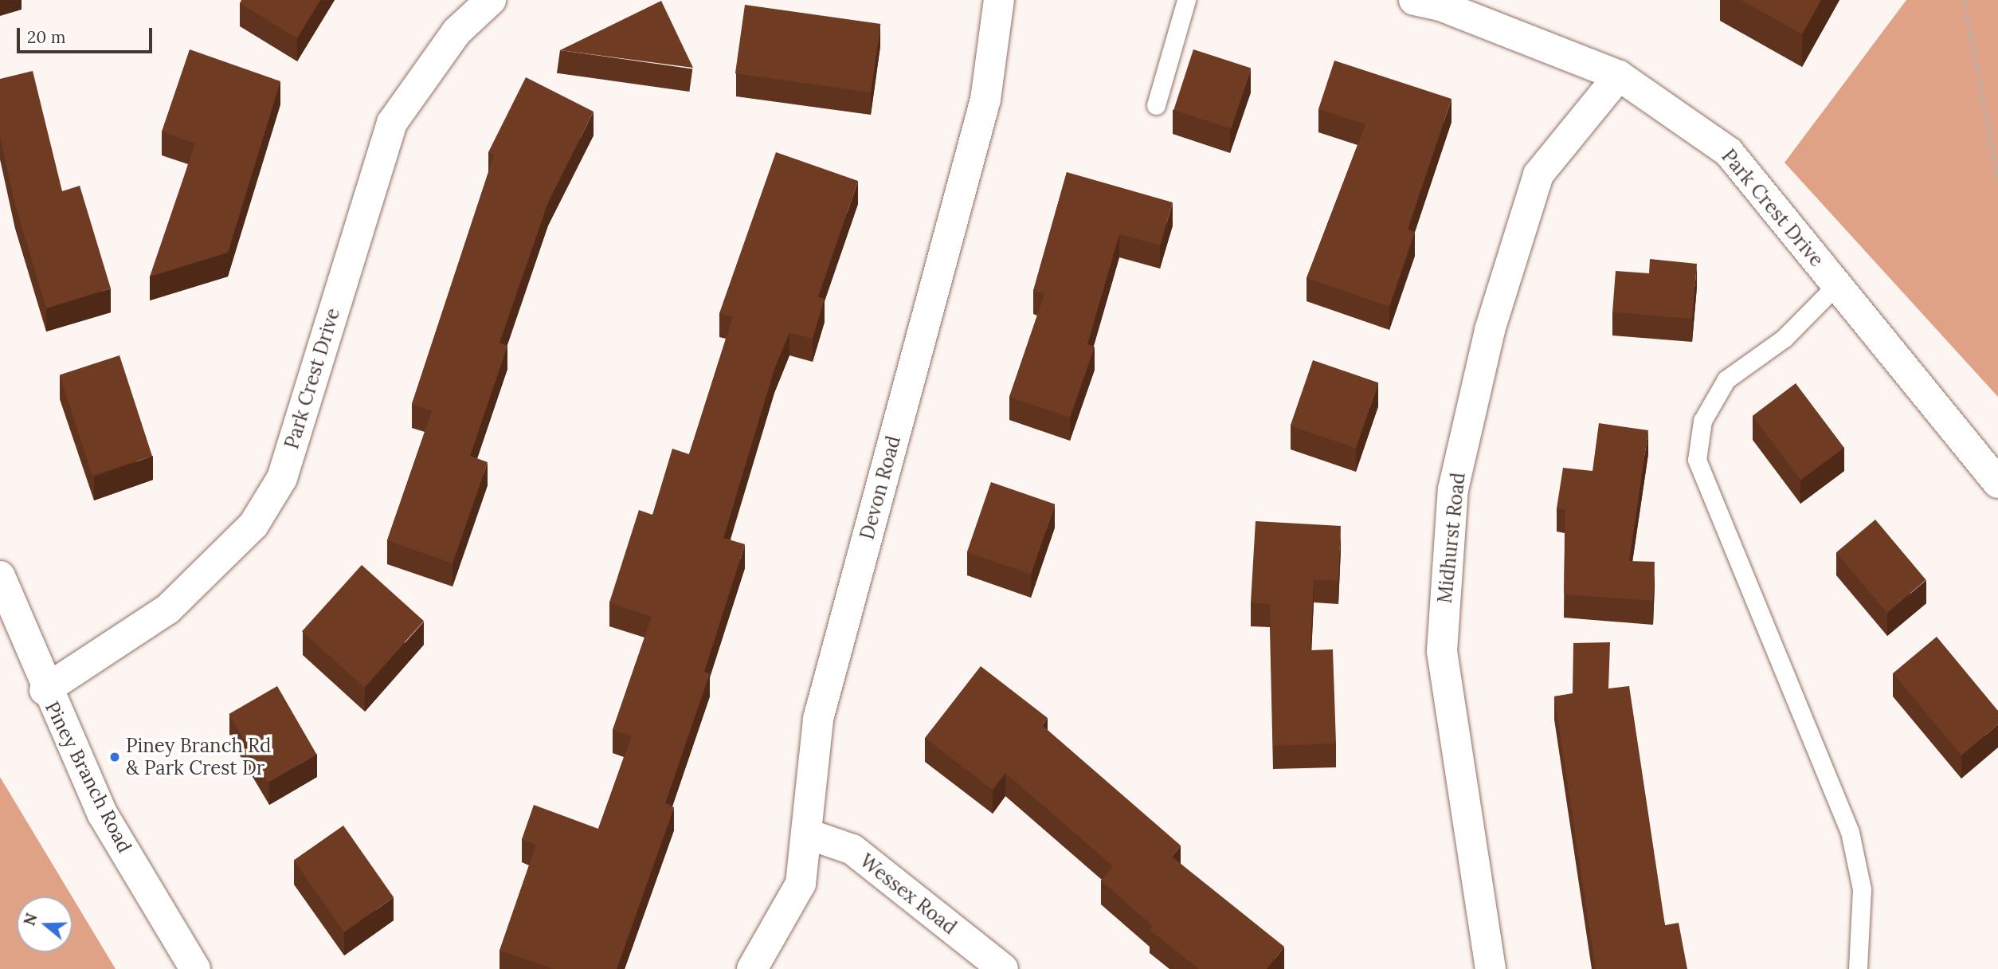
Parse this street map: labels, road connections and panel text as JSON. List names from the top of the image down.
{
  "streets": {
    "street": [
      "Park Crest Drive",
      "Devon Road",
      "Midhurst Road",
      "Piney Branch Road",
      "Wessex Road"
    ]
  },
  "crossings": [
    ["Park Crest Drive", "Midhurst Road"],
    ["Park Crest Drive", "Piney Branch Road"],
    ["Devon Road", "Wessex Road"]
  ],
  "places": ["Piney Branch Rd & Park Crest Dr"],
  "scale_bar": "20 m",
  "north": "left"
}
